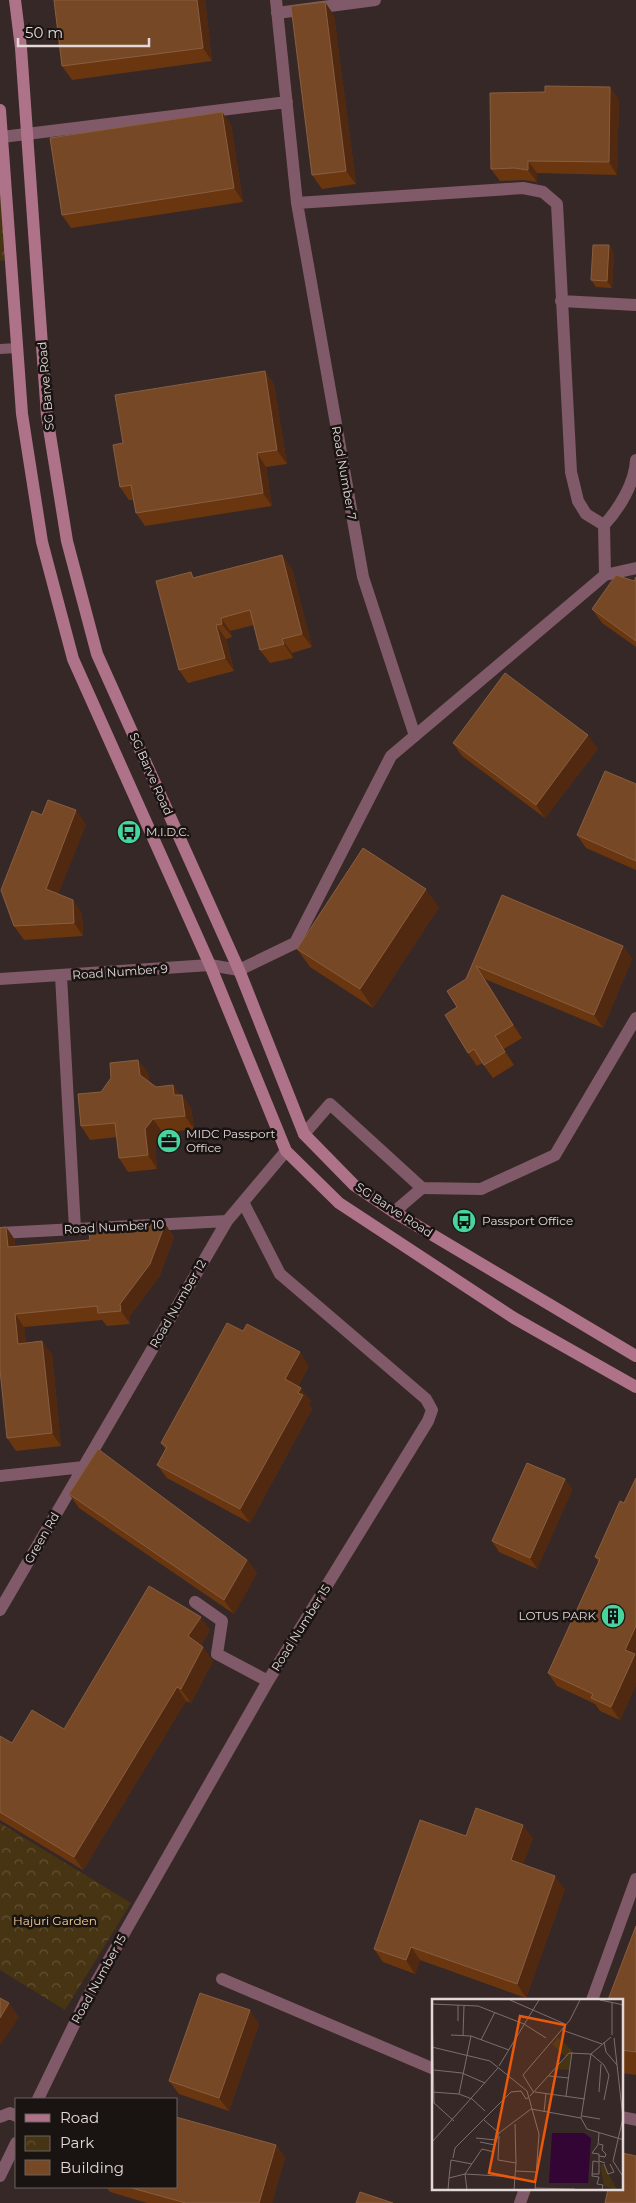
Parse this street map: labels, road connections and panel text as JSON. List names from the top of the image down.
{
  "streets": {
    "main road": ["SG Barve Road"],
    "street": [
      "Road Number 7",
      "Road Number 9",
      "Road Number 10",
      "Road Number 12",
      "Green Rd",
      "Road Number 15"
    ]
  },
  "crossings": [
    ["SG Barve Road", "Road Number 9"],
    ["SG Barve Road", "Road Number 12"],
    ["Road Number 10", "Road Number 12"],
    ["Road Number 12", "Green Rd"],
    ["Road Number 12", "Road Number 15"]
  ],
  "parks": ["Hajuri Garden"],
  "places": {
    "bus stop": ["M.I.D.C.", "Passport Office"],
    "office": ["MIDC Passport Office"],
    "building": ["LOTUS PARK"]
  },
  "legend": ["Road", "Park", "Building"],
  "scale_bar": "50 m"
}
